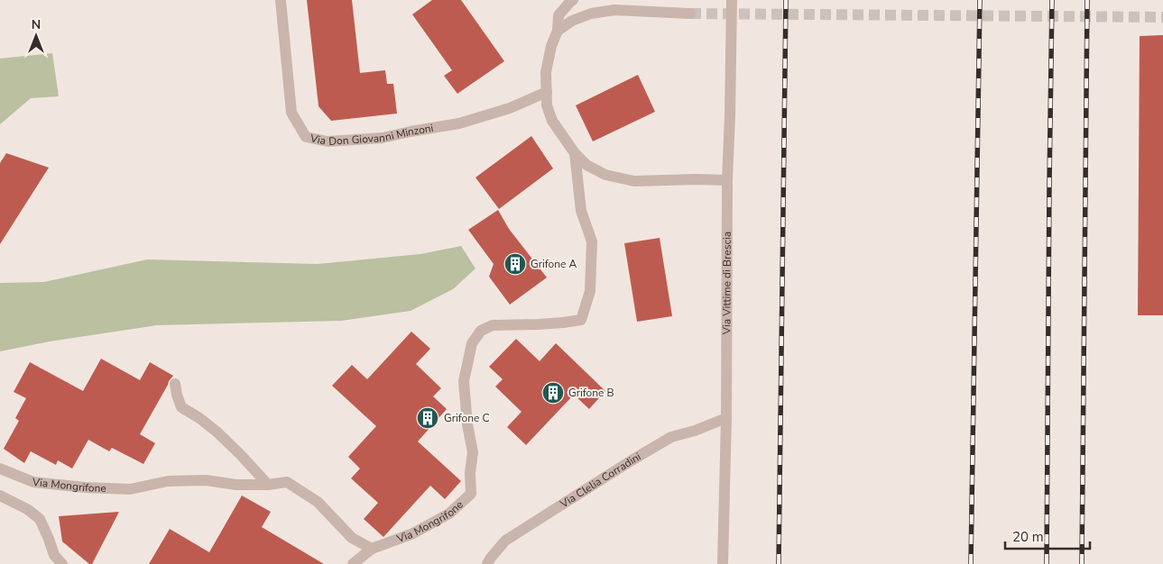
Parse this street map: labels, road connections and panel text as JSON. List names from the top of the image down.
{
  "streets": {
    "street": [
      "Via Don Giovanni Minzoni",
      "Via Vittime di Brescia",
      "Via Clelia Corradini",
      "Via Mongrifone"
    ]
  },
  "crossings": [
    ["Via Vittime di Brescia", "Via Clelia Corradini"]
  ],
  "places": {
    "building": ["Grifone A", "Grifone B", "Grifone C"]
  },
  "scale_bar": "20 m",
  "north": "top"
}
